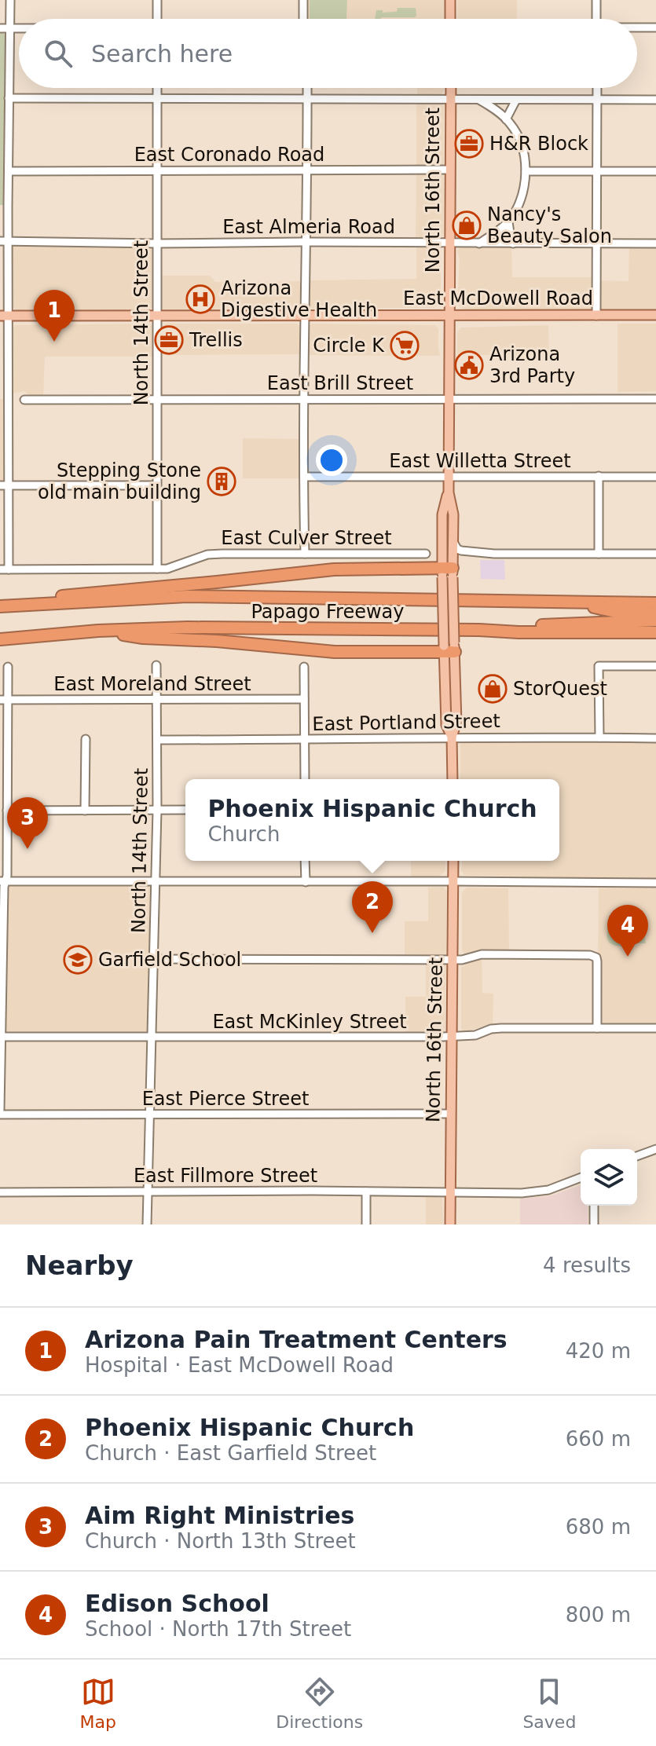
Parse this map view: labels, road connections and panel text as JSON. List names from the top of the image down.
{
  "streets": {
    "highway": ["Papago Freeway"],
    "main road": ["North 16th Street", "East McDowell Road"],
    "street": [
      "East Coronado Road",
      "East Almeria Road",
      "North 14th Street",
      "East Brill Street",
      "East Willetta Street",
      "East Culver Street",
      "East Moreland Street",
      "East Portland Street",
      "East McKinley Street",
      "East Pierce Street",
      "East Fillmore Street"
    ]
  },
  "crossings": [
    ["East Coronado Road", "North 16th Street"],
    ["East Coronado Road", "North 14th Street"],
    ["North 16th Street", "East Almeria Road"],
    ["North 16th Street", "East McDowell Road"],
    ["North 16th Street", "East Brill Street"],
    ["North 16th Street", "East Willetta Street"],
    ["North 16th Street", "East Portland Street"],
    ["North 16th Street", "East McKinley Street"],
    ["North 16th Street", "East Pierce Street"],
    ["North 16th Street", "East Fillmore Street"],
    ["East Almeria Road", "North 14th Street"],
    ["East McDowell Road", "North 14th Street"],
    ["North 14th Street", "East Brill Street"],
    ["North 14th Street", "East Culver Street"],
    ["North 14th Street", "East Moreland Street"],
    ["North 14th Street", "East Portland Street"],
    ["North 14th Street", "East McKinley Street"],
    ["North 14th Street", "East Pierce Street"],
    ["North 14th Street", "East Fillmore Street"]
  ],
  "places": {
    "office": ["H&R Block", "Trellis"],
    "shop": ["Nancy's Beauty Salon", "StorQuest"],
    "hospital": ["Arizona Digestive Health"],
    "supermarket": ["Circle K"],
    "public building": ["Arizona 3rd Party"],
    "building": ["Stepping Stone old main building"],
    "school or university": ["Garfield School"]
  },
  "page": {
    "search": "Search here",
    "pins": [
      "1",
      "3",
      "2",
      "4"
    ],
    "popup": ["Phoenix Hispanic Church", "Church"],
    "heading": ["Nearby", "4 results"],
    "list": [
      {
        "mark": "1",
        "name": "Arizona Pain Treatment Centers",
        "note": "Hospital · East McDowell Road",
        "value": "420 m"
      },
      {
        "mark": "2",
        "name": "Phoenix Hispanic Church",
        "note": "Church · East Garfield Street",
        "value": "660 m"
      },
      {
        "mark": "3",
        "name": "Aim Right Ministries",
        "note": "Church · North 13th Street",
        "value": "680 m"
      },
      {
        "mark": "4",
        "name": "Edison School",
        "note": "School · North 17th Street",
        "value": "800 m"
      }
    ],
    "nav": ["Map", "Directions", "Saved"]
  }
}
